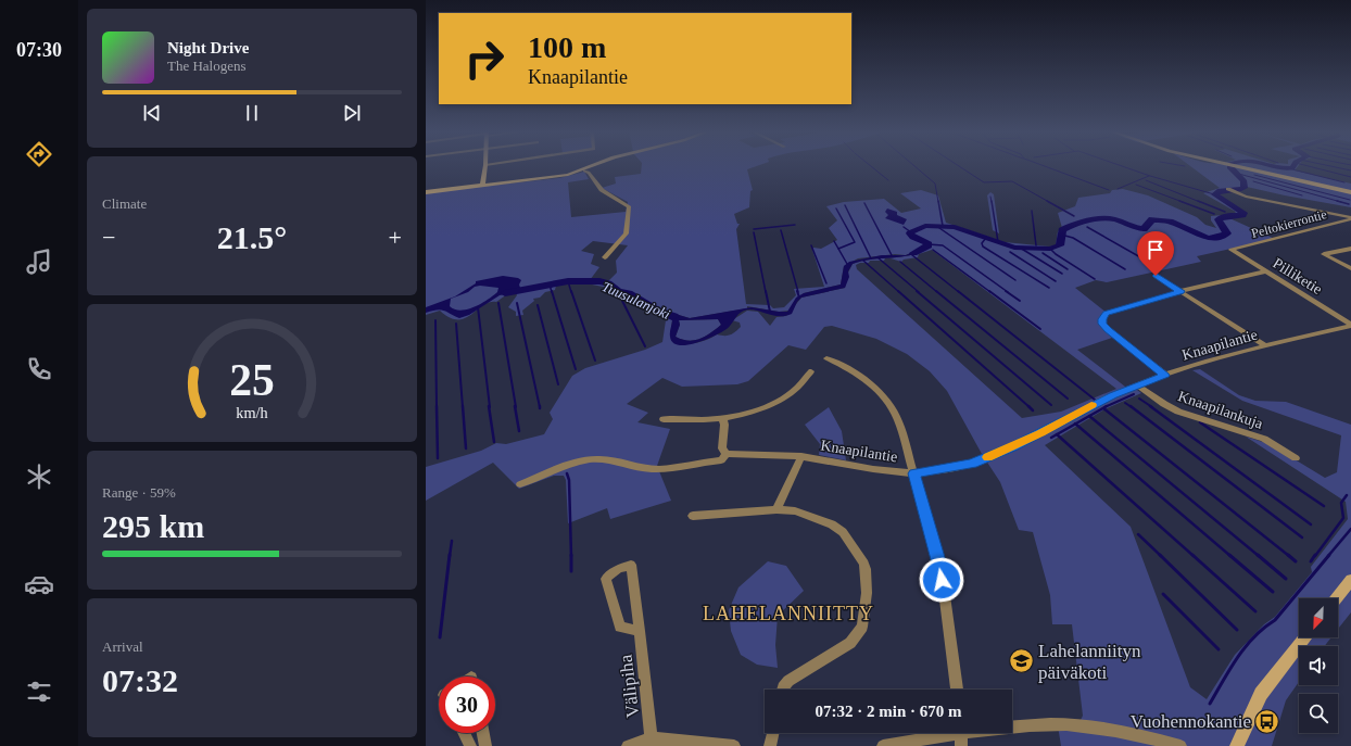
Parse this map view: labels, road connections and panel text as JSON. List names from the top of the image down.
{
  "streets": {
    "street": [
      "Peltokierrontie",
      "Pilliketie",
      "Knaapilantie",
      "Knaapilankuja",
      "Välipiha"
    ]
  },
  "crossings": [
    ["Peltokierrontie", "Pilliketie"],
    ["Pilliketie", "Knaapilantie"],
    ["Knaapilantie", "Knaapilankuja"]
  ],
  "districts": ["LAHELANNIITTY"],
  "water": ["Tuusulanjoki"],
  "places": {
    "school or university": ["Lahelanniityn päiväkoti"],
    "bus stop": ["Vuohennokantie"]
  },
  "north": "bottom left",
  "page": {
    "tabs": "07:30",
    "turn": ["100 m", "Knaapilantie"],
    "song": ["Night Drive", "The Halogens"],
    "tile": [
      "Climate",
      ["Range · 59%", "295 km"],
      ["Arrival", "07:32"]
    ],
    "heat": ["−", "21.5°", "+"],
    "limit": "30",
    "trip": "07:32 · 2 min · 670 m",
    "gauge": ["25", "km/h"]
  }
}
